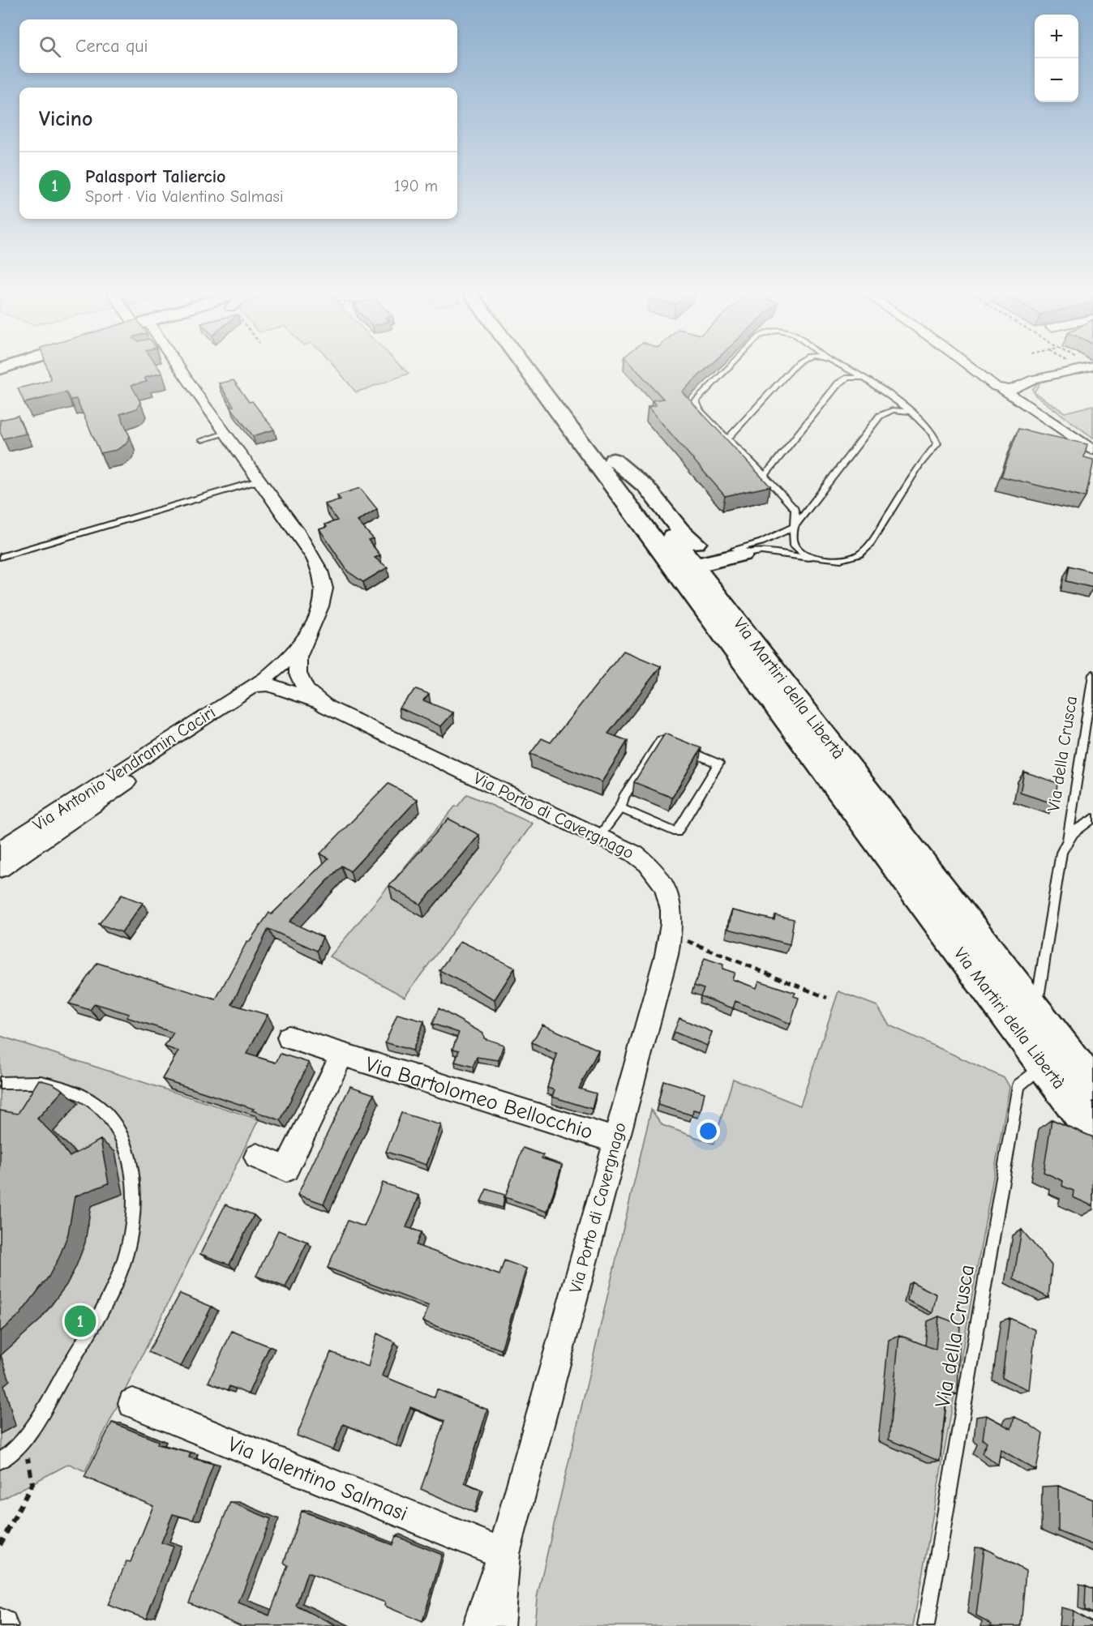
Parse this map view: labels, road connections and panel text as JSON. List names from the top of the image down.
{
  "streets": {
    "main road": ["Via Martiri della Libertà"],
    "street": [
      "Via Antonio Vendramin Caciri",
      "Via Porto di Cavergnago",
      "Via Bartolomeo Bellocchio",
      "Via Valentino Salmasi"
    ],
    "lane": ["Via della Crusca"]
  },
  "crossings": [
    ["Via Martiri della Libertà", "Via della Crusca"],
    ["Via Antonio Vendramin Caciri", "Via Porto di Cavergnago"],
    ["Via Porto di Cavergnago", "Via Bartolomeo Bellocchio"],
    ["Via Porto di Cavergnago", "Via Valentino Salmasi"]
  ],
  "page": {
    "map_buttons": ["+", "−"],
    "search": "Cerca qui",
    "heading": "Vicino",
    "list": [
      {
        "mark": "1",
        "name": "Palasport Taliercio",
        "note": "Sport · Via Valentino Salmasi",
        "value": "190 m"
      }
    ],
    "pins": "1"
  }
}
